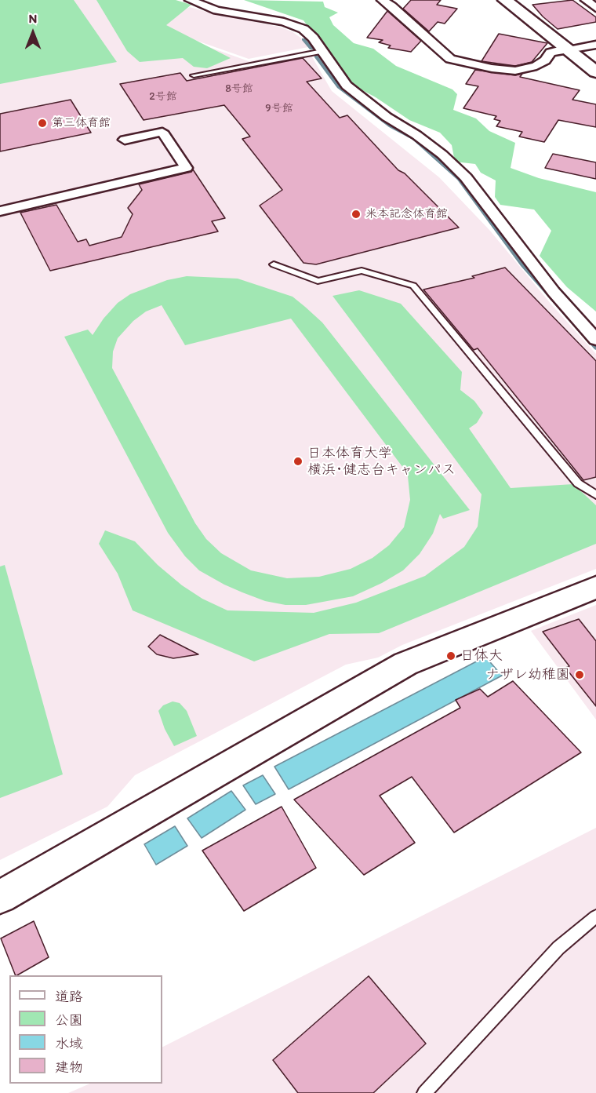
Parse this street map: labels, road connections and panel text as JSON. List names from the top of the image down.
{
  "places": [
    "第三体育館",
    "米本記念体育館",
    "日本体育大学 横浜･健志台キャンパス",
    "日体大",
    "ナザレ幼稚園"
  ],
  "house_numbers": ["8号館", "2号館", "9号館"],
  "legend": [
    "道路",
    "公園",
    "水域",
    "建物"
  ],
  "north": "top"
}
